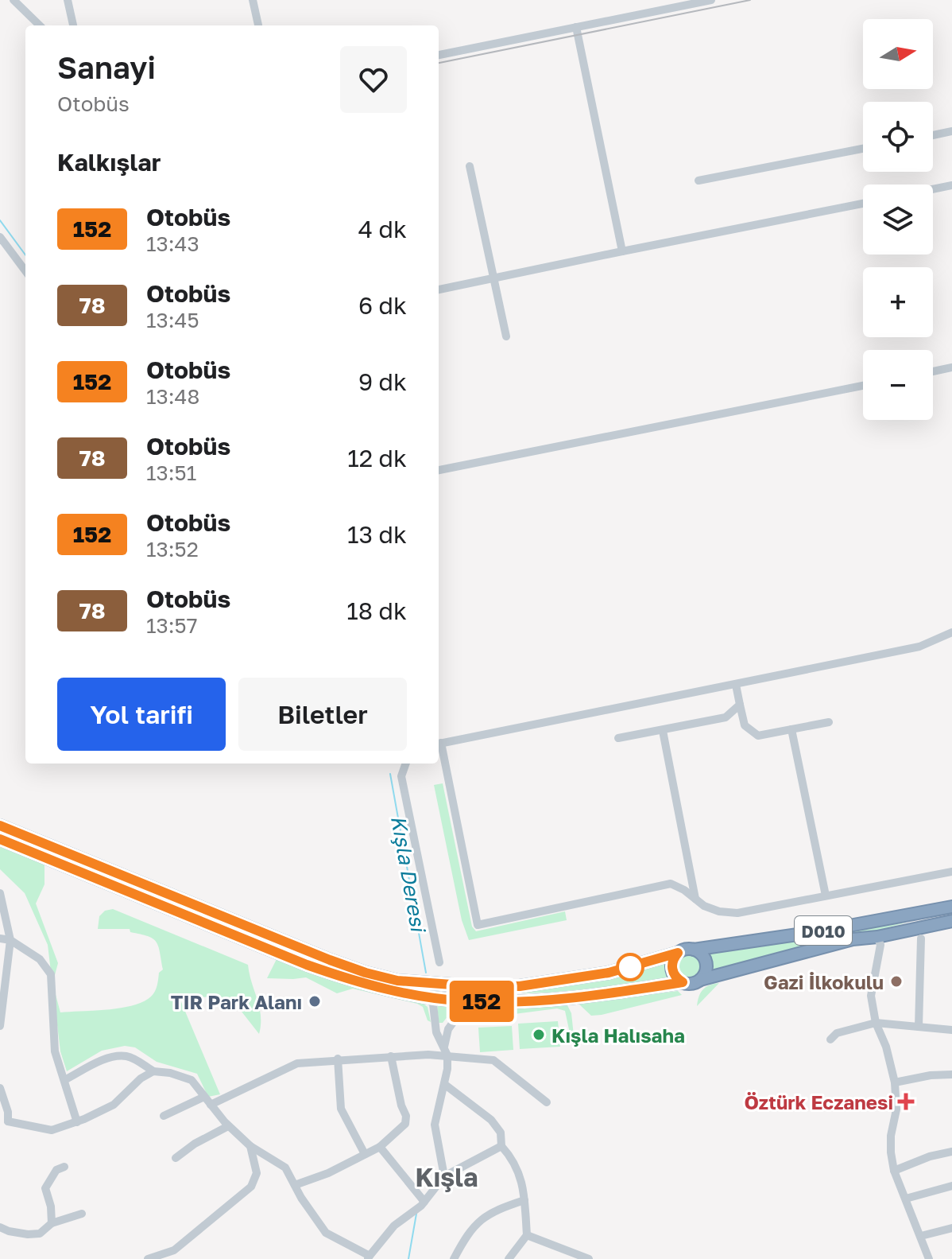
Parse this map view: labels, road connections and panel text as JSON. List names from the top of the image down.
{
  "streets": {
    "highway": ["D010"]
  },
  "districts": ["Kışla"],
  "water": ["Kışla Deresi"],
  "places": {
    "other": ["Gazi İlkokulu", "TIR Park Alanı", "Kışla Halısaha"],
    "health": ["Öztürk Eczanesi"]
  },
  "lines": ["bus line 152"],
  "north": "right",
  "page": {
    "on_map": "152",
    "map_buttons": ["+", "−"],
    "heading": [
      ["Sanayi", "Otobüs"],
      "Kalkışlar"
    ],
    "list": [
      {
        "mark": "152",
        "name": "Otobüs",
        "note": "13:43",
        "value": "4 dk"
      },
      {
        "mark": "78",
        "name": "Otobüs",
        "note": "13:45",
        "value": "6 dk"
      },
      {
        "mark": "152",
        "name": "Otobüs",
        "note": "13:48",
        "value": "9 dk"
      },
      {
        "mark": "78",
        "name": "Otobüs",
        "note": "13:51",
        "value": "12 dk"
      },
      {
        "mark": "152",
        "name": "Otobüs",
        "note": "13:52",
        "value": "13 dk"
      },
      {
        "mark": "78",
        "name": "Otobüs",
        "note": "13:57",
        "value": "18 dk"
      }
    ],
    "buttons": ["Yol tarifi", "Biletler"]
  }
}
